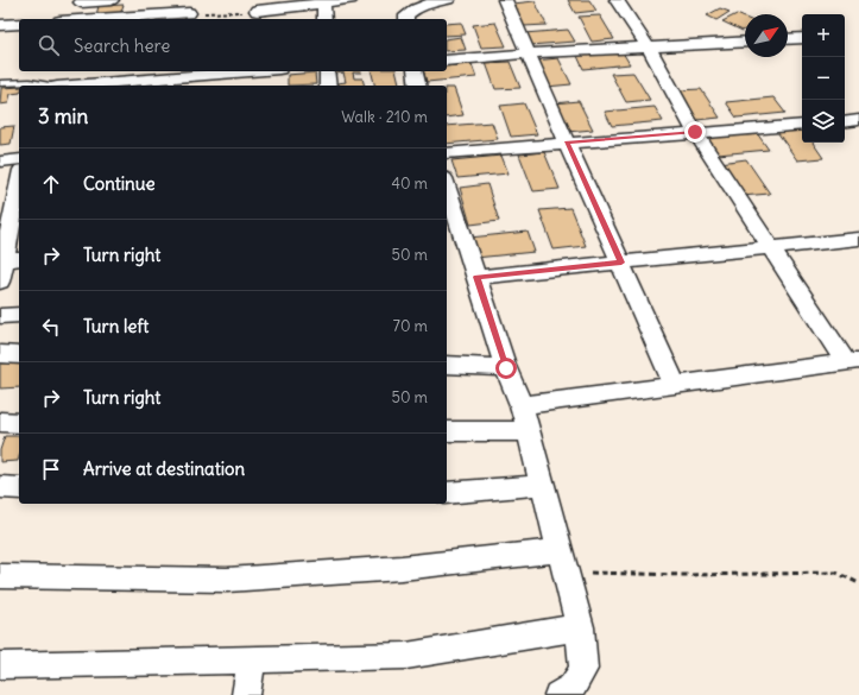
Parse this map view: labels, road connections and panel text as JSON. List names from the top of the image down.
{
  "north": "top right",
  "page": {
    "map_buttons": ["+", "−"],
    "search": "Search here",
    "heading": ["3 min", "Walk · 210 m"],
    "list": [
      ["Continue", "40 m"],
      ["Turn right", "50 m"],
      ["Turn left", "70 m"],
      ["Turn right", "50 m"],
      "Arrive at destination"
    ]
  }
}
